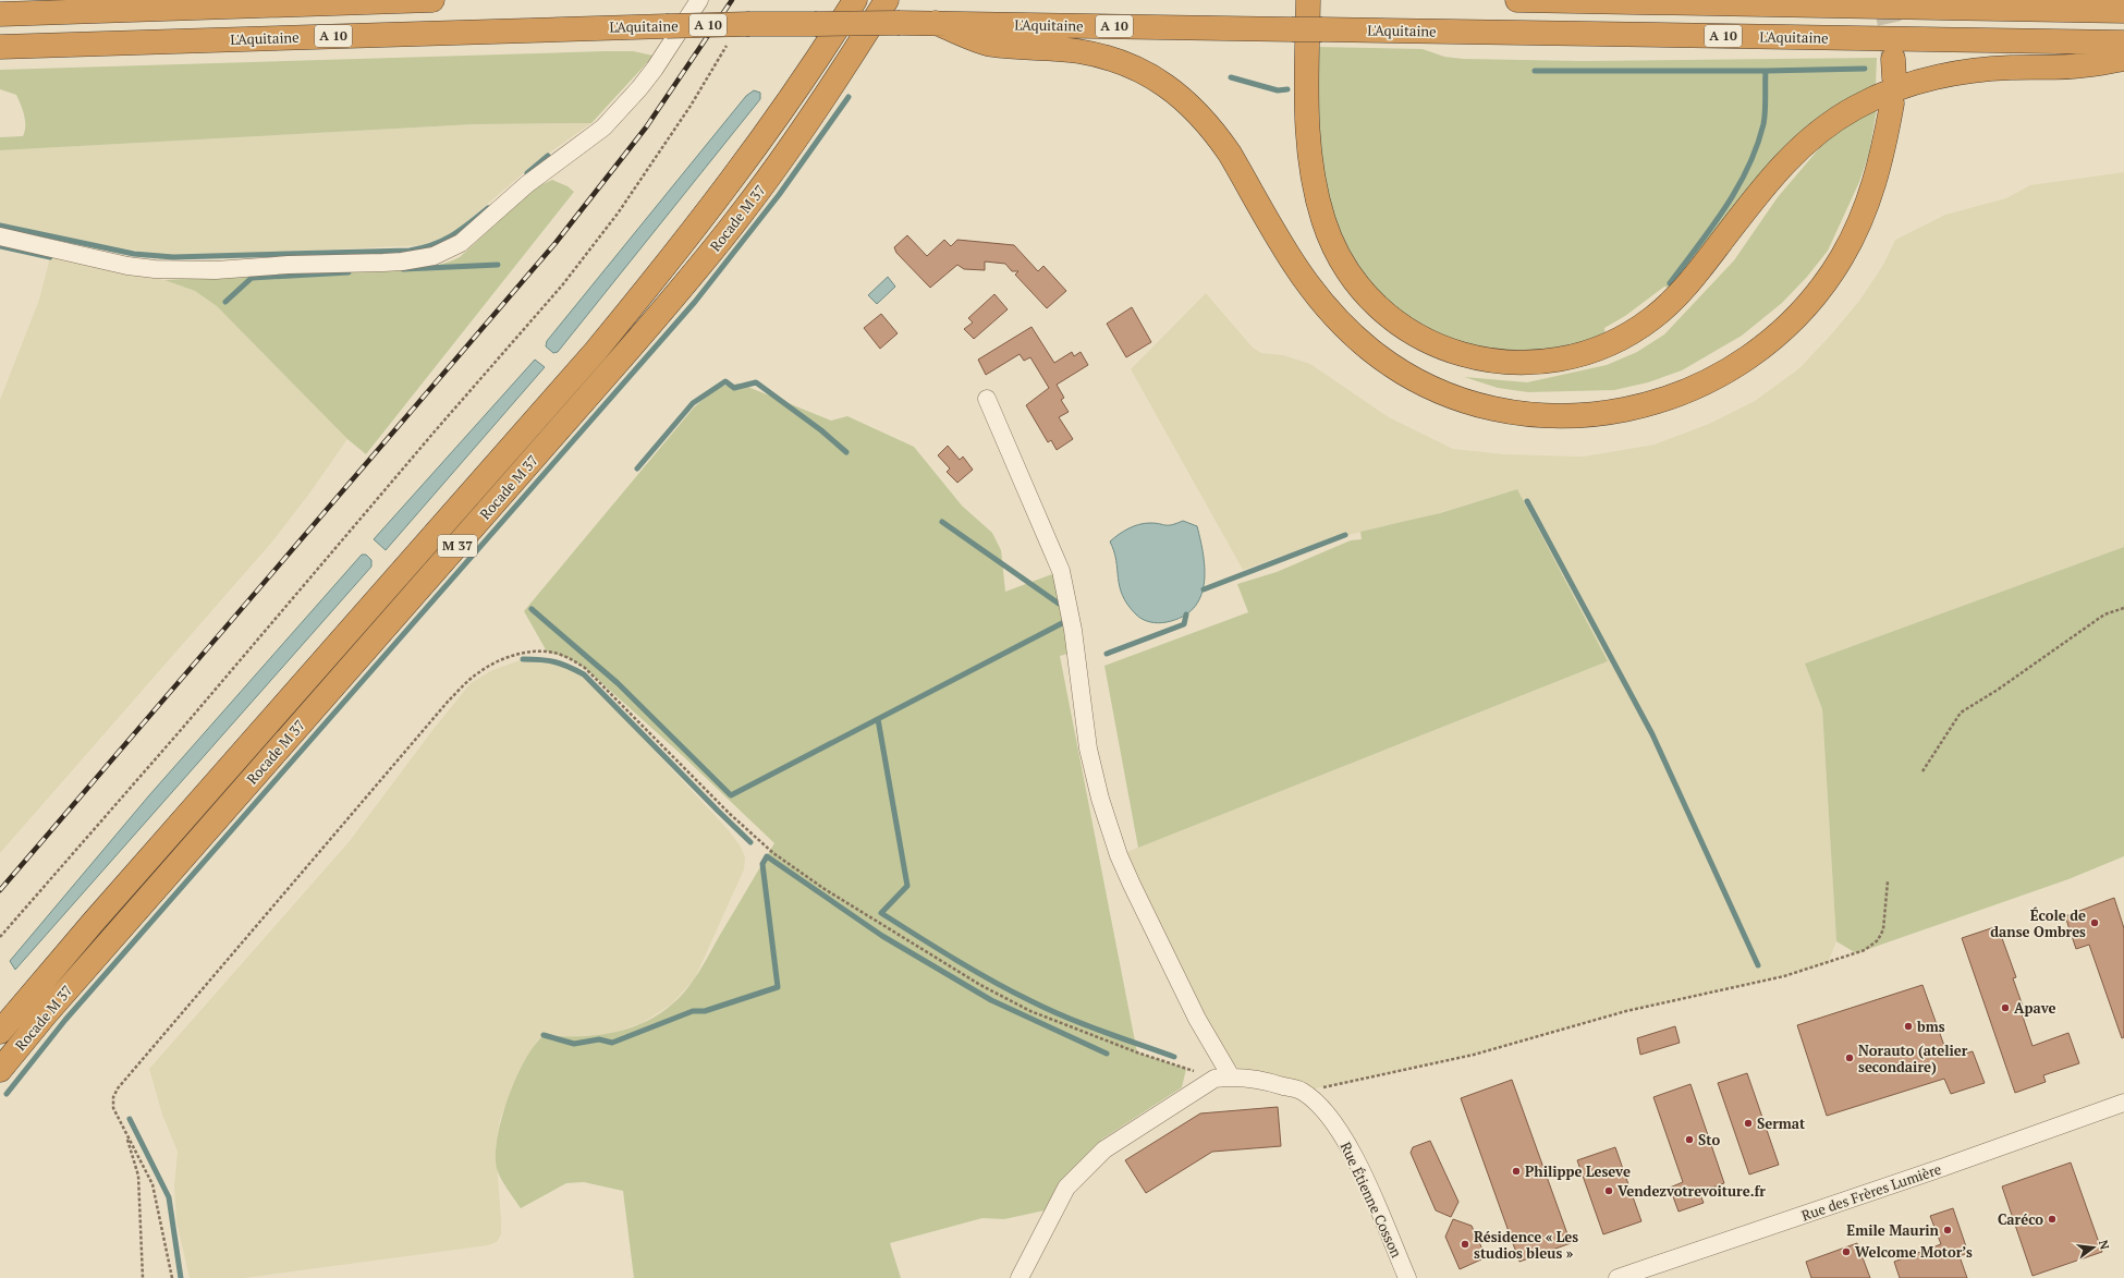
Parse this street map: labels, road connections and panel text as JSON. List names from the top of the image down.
{
  "streets": {
    "highway": [
      "A 10",
      "L'Aquitaine",
      "Rocade M 37",
      "M 37"
    ],
    "street": ["Rue des Frères Lumière", "Rue Étienne Cosson"]
  },
  "places": [
    "École de danse Ombres",
    "Apave",
    "bms",
    "Norauto (atelier secondaire)",
    "Sermat",
    "Sto",
    "Philippe Leseve",
    "Vendezvotrevoiture.fr",
    "Caréco",
    "Emile Maurin",
    "Résidence « Les studios bleus »",
    "Welcome Motor’s"
  ],
  "north": "right"
}
